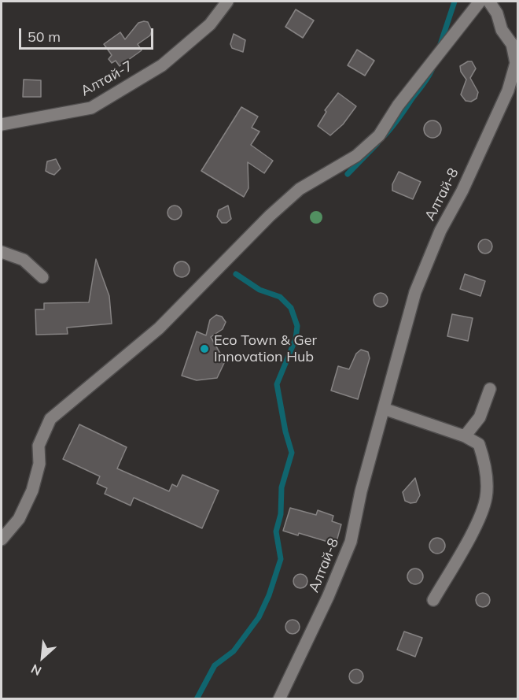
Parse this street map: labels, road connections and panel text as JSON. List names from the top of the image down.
{
  "streets": {
    "street": ["Алтай-7", "Алтай-8"]
  },
  "places": ["Eco Town & Ger Innovation Hub"],
  "scale_bar": "50 m",
  "north": "bottom left"
}
